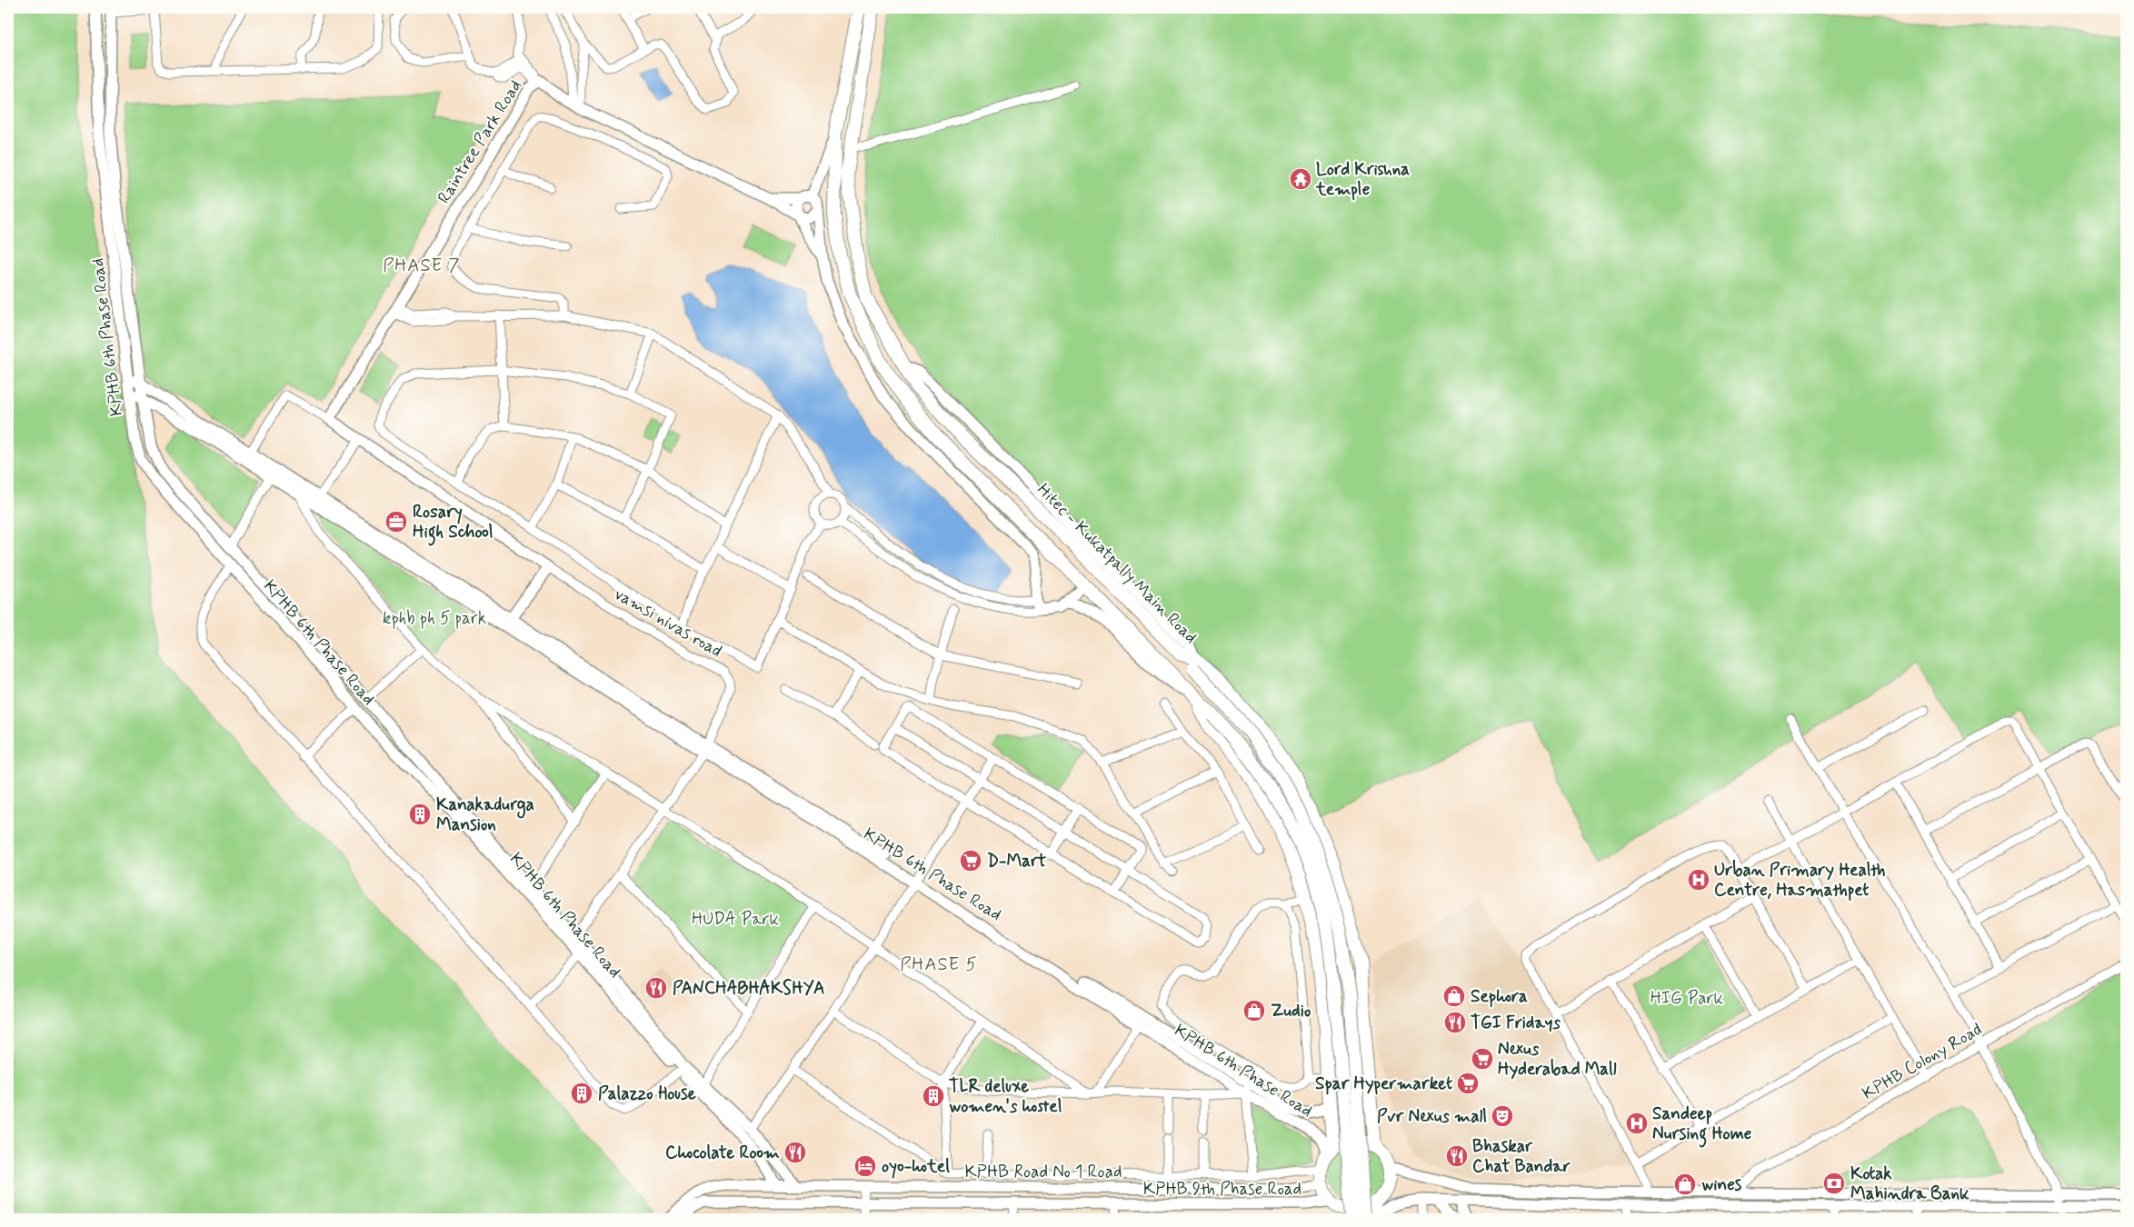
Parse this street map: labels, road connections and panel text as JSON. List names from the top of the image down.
{
  "streets": {
    "main road": ["Hitec - Kukatpally Main Road"],
    "street": [
      "Raintree Park Road",
      "KPHB 6th Phase Road",
      "vamsi nivas road",
      "KPHB Colony Road",
      "KPHB Road No 1 Road",
      "KPHB 9th Phase Road"
    ]
  },
  "crossings": [
    ["KPHB 6th Phase Road", "Hitec - Kukatpally Main Road"],
    ["KPHB 6th Phase Road", "vamsi nivas road"],
    ["KPHB 6th Phase Road", "KPHB Road No 1 Road"],
    ["KPHB 6th Phase Road", "KPHB 9th Phase Road"],
    ["Hitec - Kukatpally Main Road", "KPHB Road No 1 Road"],
    ["Hitec - Kukatpally Main Road", "KPHB 9th Phase Road"],
    ["KPHB Road No 1 Road", "KPHB 9th Phase Road"]
  ],
  "districts": ["PHASE 7", "PHASE 5"],
  "parks": ["kphb ph 5 park", "HUDA Park", "HIG Park"],
  "places": {
    "temple": ["Lord Krishna temple"],
    "office": ["Rosary High School"],
    "building": ["Kanakadurga Mansion", "Palazzo House", "TLR deluxe women's hostel"],
    "supermarket": ["D-Mart", "Nexus Hyderabad Mall", "Spar Hypermarket"],
    "hospital": ["Urban Primary Health Centre, Hasmathpet", "Sandeep Nursing Home"],
    "restaurant": [
      "PANCHABHAKSHYA",
      "TGI Fridays",
      "Chocolate Room",
      "Bhaskar Chat Bandar"
    ],
    "shop": ["Sephora", "Zudio", "wines"],
    "theatre": ["Pvr Nexus mall"],
    "hotel": ["oyo-hotel"],
    "bank": ["Kotak Mahindra Bank"]
  }
}
